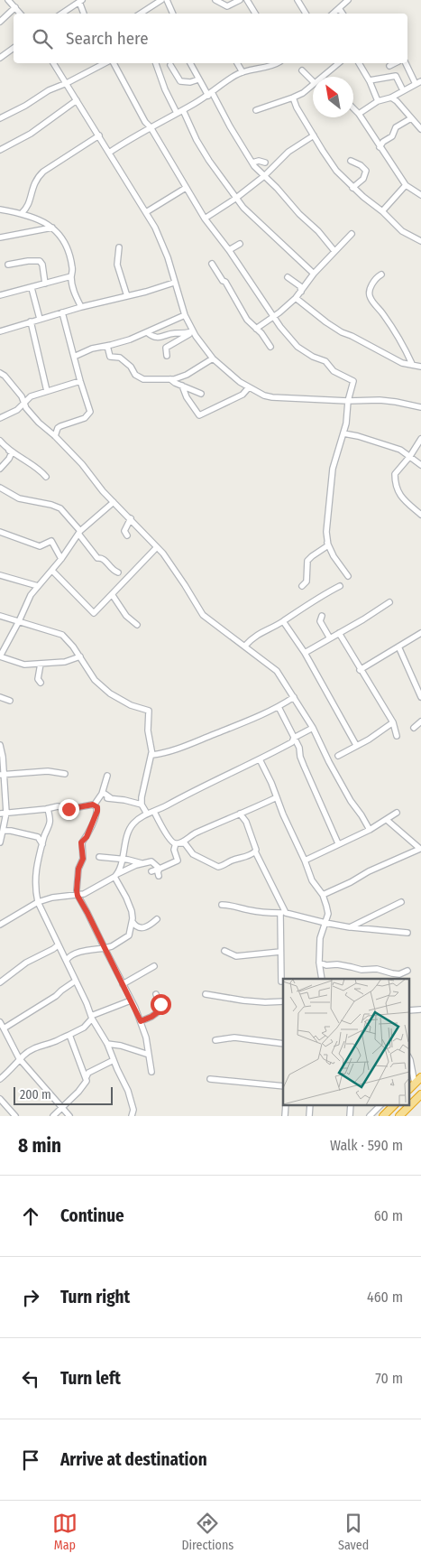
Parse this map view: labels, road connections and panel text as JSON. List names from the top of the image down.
{
  "scale_bar": "200 m",
  "north": "top left",
  "page": {
    "search": "Search here",
    "scale": "200 m",
    "heading": ["8 min", "Walk · 590 m"],
    "list": [
      ["Continue", "60 m"],
      ["Turn right", "460 m"],
      ["Turn left", "70 m"],
      "Arrive at destination"
    ],
    "nav": ["Map", "Directions", "Saved"]
  }
}
